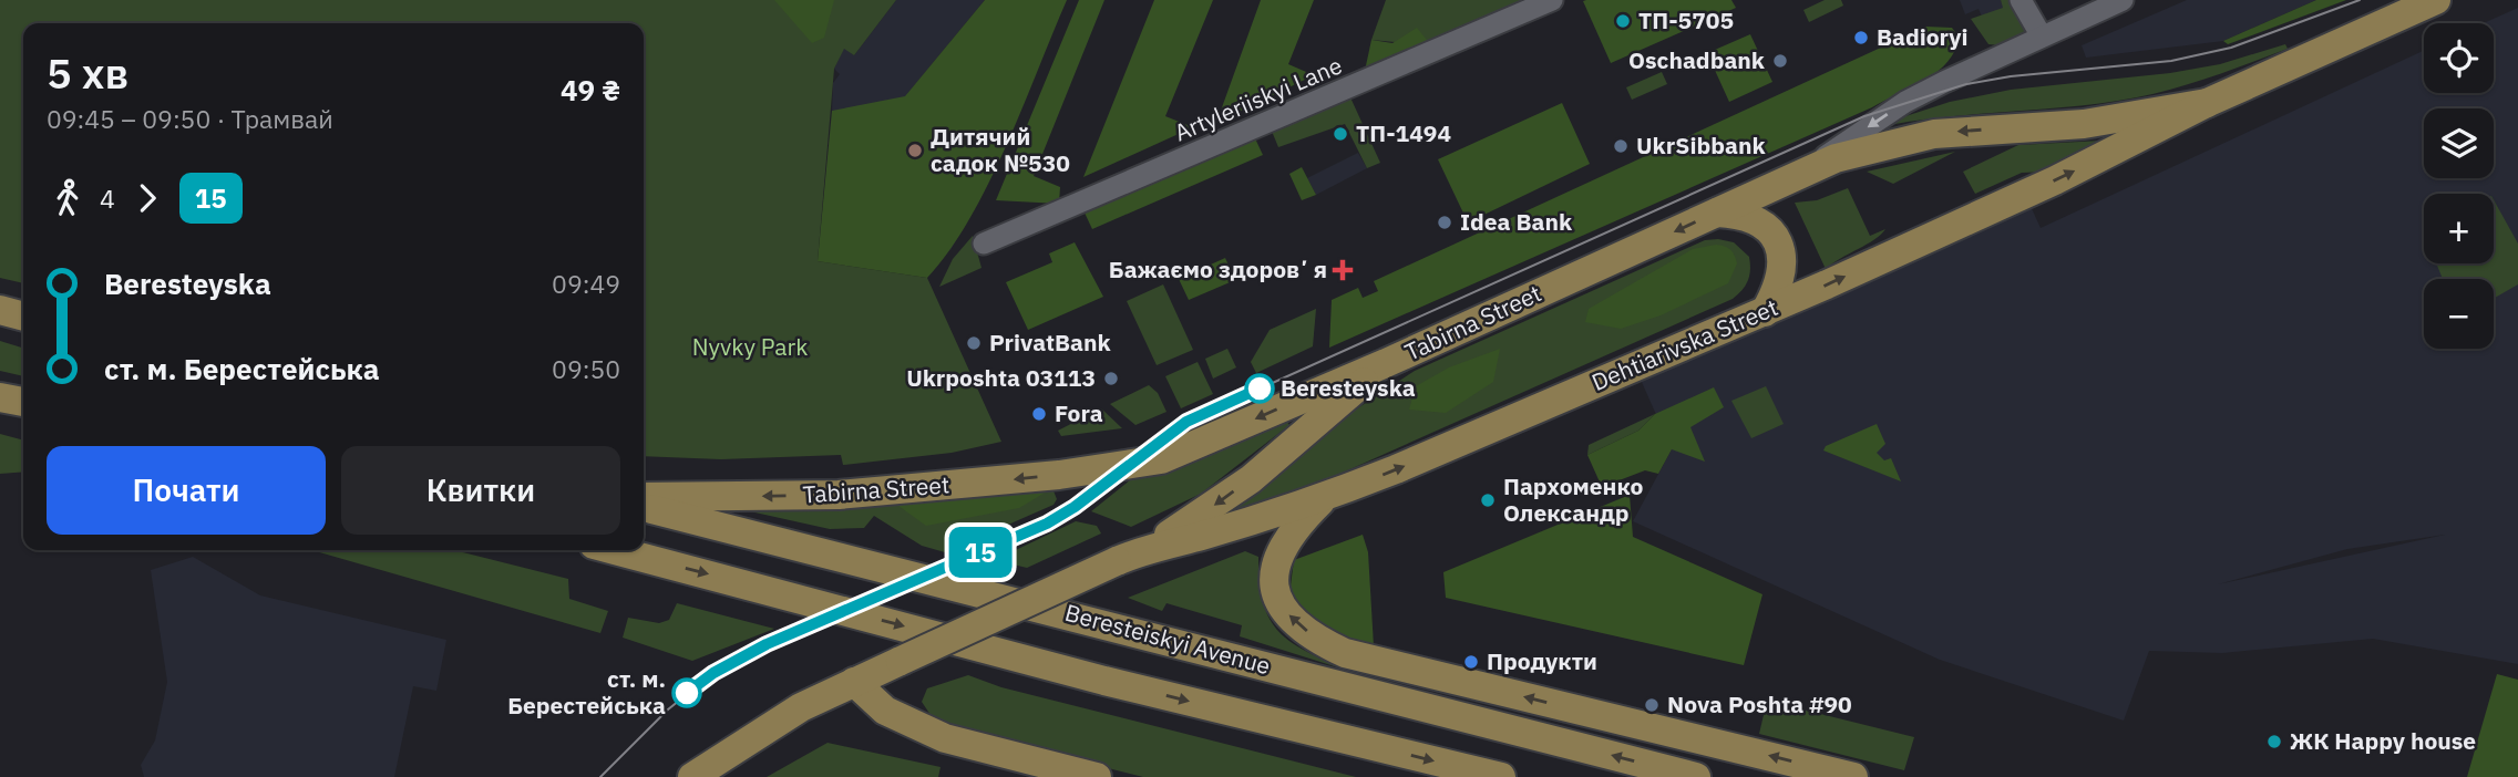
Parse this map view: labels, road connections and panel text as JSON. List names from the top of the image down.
{
  "streets": {
    "main road": ["Tabirna Street", "Dehtiarivska Street", "Beresteiskyi Avenue"],
    "street": ["Artyleriiskyi Lane"]
  },
  "crossings": [
    ["Tabirna Street", "Dehtiarivska Street"]
  ],
  "one_way": ["Tabirna Street"],
  "parks": ["Nyvky Park"],
  "places": {
    "other": [
      "ТП-5705",
      "Badioryi",
      "Oschadbank",
      "ТП-1494",
      "UkrSibbank",
      "Дитячий садок №530",
      "Idea Bank",
      "PrivatBank",
      "Ukrposhta 03113",
      "Beresteyska",
      "Fora",
      "Пархоменко Олександр",
      "Продукти",
      "ст. м. Берестейська",
      "Nova Poshta #90",
      "ЖК Happy house"
    ],
    "health": ["Бажаємо здоровʼя"]
  },
  "lines": ["tram line 15"],
  "page": {
    "on_map": "15",
    "map_buttons": ["+", "−"],
    "heading": ["5 хв", "09:45 – 09:50 · Трамвай", "49 ₴"],
    "legs": ["4", "15"],
    "list": [
      {
        "name": "Beresteyska",
        "value": "09:49"
      },
      {
        "name": "ст. м. Берестейська",
        "value": "09:50"
      }
    ],
    "buttons": ["Почати", "Квитки"]
  }
}
